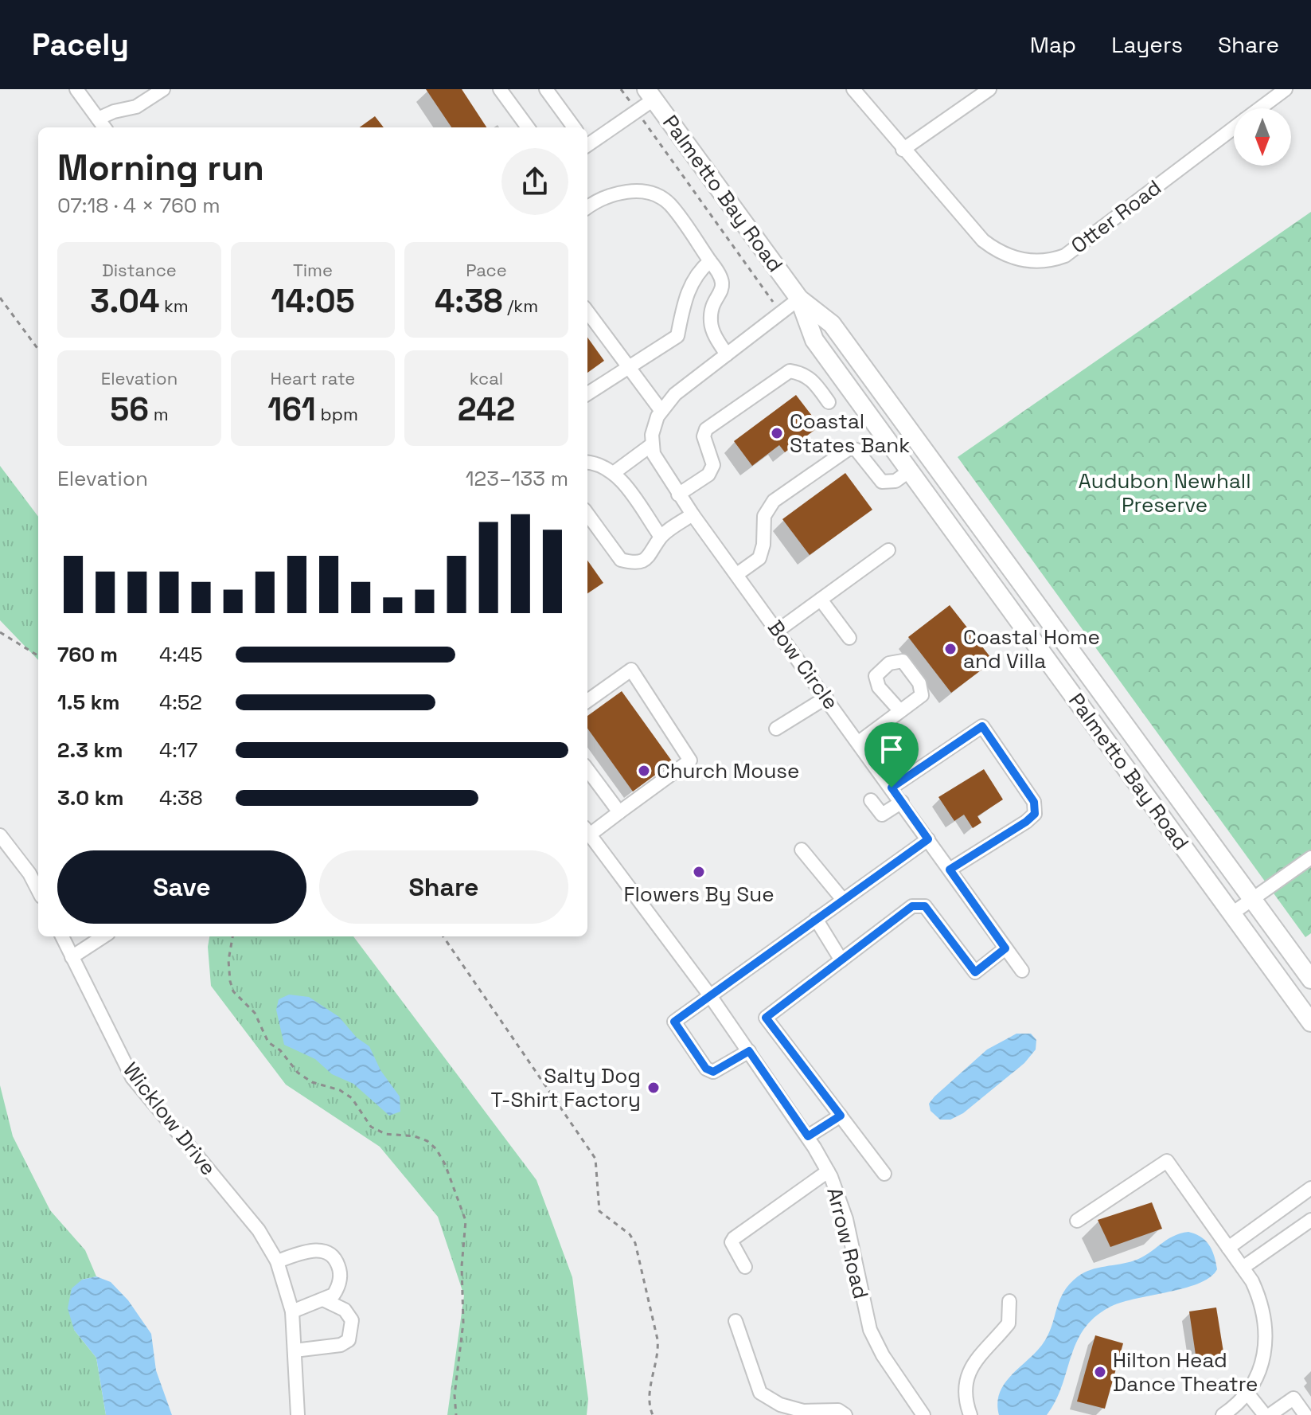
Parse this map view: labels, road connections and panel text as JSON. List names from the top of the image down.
{
  "streets": {
    "highway": ["Palmetto Bay Road"],
    "street": [
      "Otter Road",
      "Bow Circle",
      "Wicklow Drive",
      "Arrow Road"
    ]
  },
  "parks": ["Audubon Newhall Preserve"],
  "places": [
    "Coastal States Bank",
    "Coastal Home and Villa",
    "Church Mouse",
    "Flowers By Sue",
    "Salty Dog T-Shirt Factory",
    "Hilton Head Dance Theatre"
  ],
  "north": "bottom",
  "page": {
    "header": "Pacely",
    "nav": ["Map", "Layers", "Share"],
    "heading": ["Morning run", "07:18 · 4 × 760 m"],
    "stats": [
      ["Distance", "3.04 km"],
      ["Time", "14:05"],
      ["Pace", "4:38 /km"],
      ["Elevation", "56 m"],
      ["Heart rate", "161 bpm"],
      ["kcal", "242"]
    ],
    "chart": ["Elevation", "123–133 m"],
    "list": [
      {
        "name": "760 m",
        "note": "4:45"
      },
      {
        "name": "1.5 km",
        "note": "4:52"
      },
      {
        "name": "2.3 km",
        "note": "4:17"
      },
      {
        "name": "3.0 km",
        "note": "4:38"
      }
    ],
    "buttons": ["Save", "Share"]
  }
}
